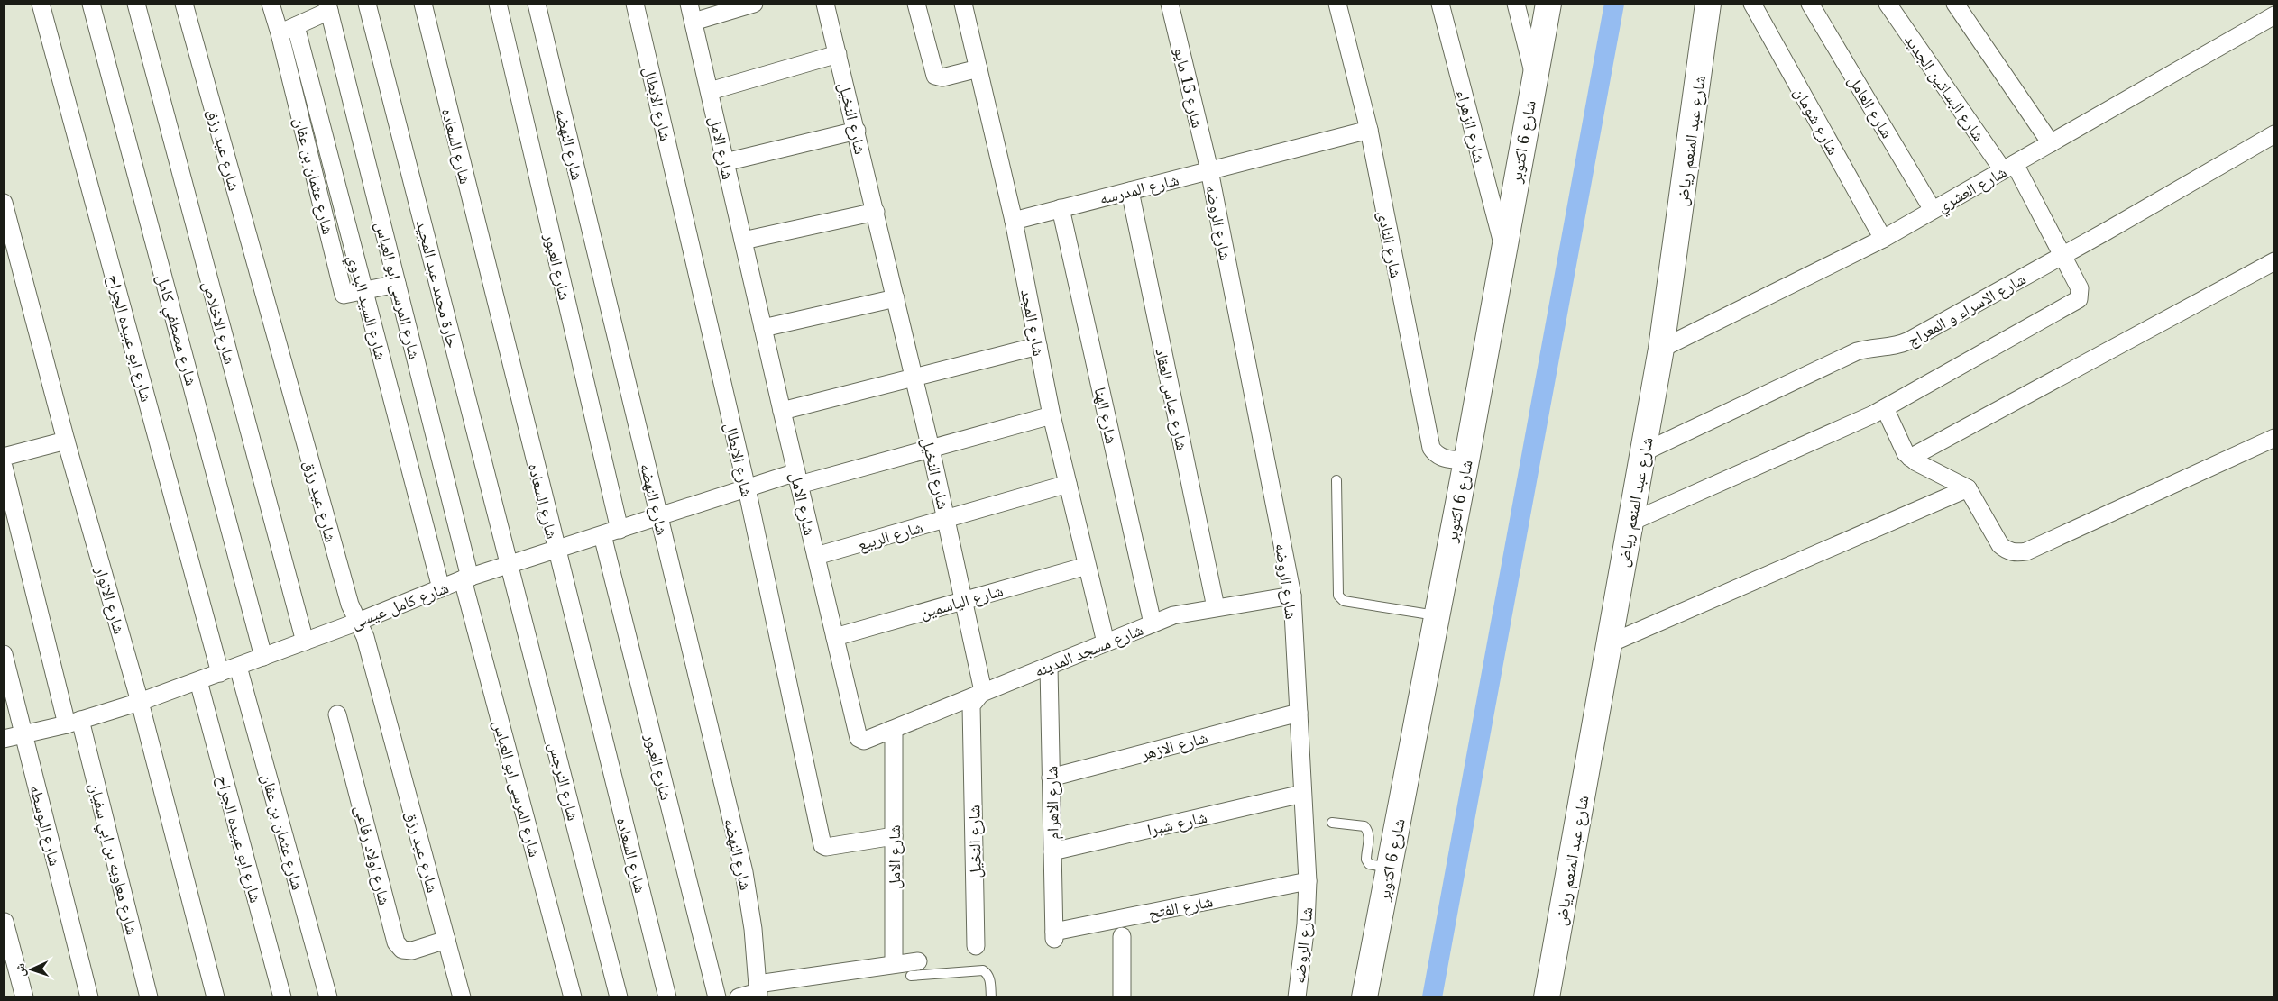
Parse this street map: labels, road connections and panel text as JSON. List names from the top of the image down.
{
  "streets": {
    "main road": ["شارع عبد المنعم رياض", "شارع 6 اكتوبر"],
    "street": [
      "شارع 15 مايو",
      "شارع البساتين الجديد",
      "شارع الابطال",
      "شارع العامل",
      "شارع النخيل",
      "شارع شومان",
      "شارع الزهراء",
      "شارع النهضه",
      "شارع السعاده",
      "شارع الامل",
      "شارع عيد رزق",
      "شارع عثمان بن عفان",
      "شارع المدرسه",
      "شارع العشري",
      "شارع الروضه",
      "شارع النادى",
      "شارع العبور",
      "حارة محمد عبد المجيد",
      "شارع المرسى ابو العباس",
      "شارع السيد البدوي",
      "شارع الاسراء و المعراج",
      "شارع الاخلاص",
      "شارع المجد",
      "شارع مصطفي كامل",
      "شارع ابو عبيده الجراح",
      "شارع عباس العقاد",
      "شارع الهنا",
      "شارع الربيع",
      "شارع الانوار",
      "شارع الياسمين",
      "شارع كامل عيسى",
      "شارع مسجد المدينه",
      "شارع الازهر",
      "شارع النرجس",
      "شارع الاهرام",
      "شارع شبرا",
      "شارع البوسطه",
      "شارع اولاد رفاعى",
      "شارع معاويه بن ابي سفيان",
      "شارع الفتح"
    ]
  },
  "crossings": [
    ["شارع 15 مايو", "شارع المدرسه"],
    ["شارع 15 مايو", "شارع الروضه"],
    ["شارع البساتين الجديد", "شارع عبد المنعم رياض"],
    ["شارع البساتين الجديد", "شارع العشري"],
    ["شارع البساتين الجديد", "شارع الاسراء و المعراج"],
    ["شارع الابطال", "شارع الامل"],
    ["شارع الابطال", "شارع كامل عيسى"],
    ["شارع العامل", "شارع العشري"],
    ["شارع النخيل", "شارع الربيع"],
    ["شارع النخيل", "شارع الياسمين"],
    ["شارع النخيل", "شارع كامل عيسى"],
    ["شارع النخيل", "شارع مسجد المدينه"],
    ["شارع شومان", "شارع العشري"],
    ["شارع الزهراء", "شارع 6 اكتوبر"],
    ["شارع عبد المنعم رياض", "شارع العشري"],
    ["شارع عبد المنعم رياض", "شارع الاسراء و المعراج"],
    ["شارع 6 اكتوبر", "شارع النادى"],
    ["شارع النهضه", "شارع كامل عيسى"],
    ["شارع السعاده", "شارع كامل عيسى"],
    ["شارع الامل", "شارع الربيع"],
    ["شارع الامل", "شارع الياسمين"],
    ["شارع الامل", "شارع كامل عيسى"],
    ["شارع الامل", "شارع مسجد المدينه"],
    ["شارع عيد رزق", "شارع كامل عيسى"],
    ["شارع عيد رزق", "شارع اولاد رفاعى"],
    ["شارع عثمان بن عفان", "شارع المرسى ابو العباس"],
    ["شارع عثمان بن عفان", "شارع السيد البدوي"],
    ["شارع عثمان بن عفان", "شارع كامل عيسى"],
    ["شارع المدرسه", "شارع الروضه"],
    ["شارع المدرسه", "شارع النادى"],
    ["شارع المدرسه", "شارع المجد"],
    ["شارع المدرسه", "شارع عباس العقاد"],
    ["شارع المدرسه", "شارع الهنا"],
    ["شارع الروضه", "شارع مسجد المدينه"],
    ["شارع الروضه", "شارع الازهر"],
    ["شارع الروضه", "شارع شبرا"],
    ["شارع الروضه", "شارع الفتح"],
    ["شارع العبور", "شارع كامل عيسى"],
    ["حارة محمد عبد المجيد", "شارع كامل عيسى"],
    ["حارة محمد عبد المجيد", "شارع النرجس"],
    ["شارع المرسى ابو العباس", "شارع كامل عيسى"],
    ["شارع السيد البدوي", "شارع كامل عيسى"],
    ["شارع الاخلاص", "شارع كامل عيسى"],
    ["شارع المجد", "شارع الربيع"],
    ["شارع المجد", "شارع الياسمين"],
    ["شارع المجد", "شارع كامل عيسى"],
    ["شارع المجد", "شارع مسجد المدينه"],
    ["شارع مصطفي كامل", "شارع كامل عيسى"],
    ["شارع ابو عبيده الجراح", "شارع كامل عيسى"],
    ["شارع عباس العقاد", "شارع مسجد المدينه"],
    ["شارع الهنا", "شارع مسجد المدينه"],
    ["شارع الانوار", "شارع كامل عيسى"],
    ["شارع كامل عيسى", "شارع النرجس"],
    ["شارع كامل عيسى", "شارع البوسطه"],
    ["شارع كامل عيسى", "شارع معاويه بن ابي سفيان"],
    ["شارع مسجد المدينه", "شارع الاهرام"],
    ["شارع الازهر", "شارع الاهرام"],
    ["شارع الاهرام", "شارع شبرا"],
    ["شارع الاهرام", "شارع الفتح"]
  ],
  "north": "left"
}
